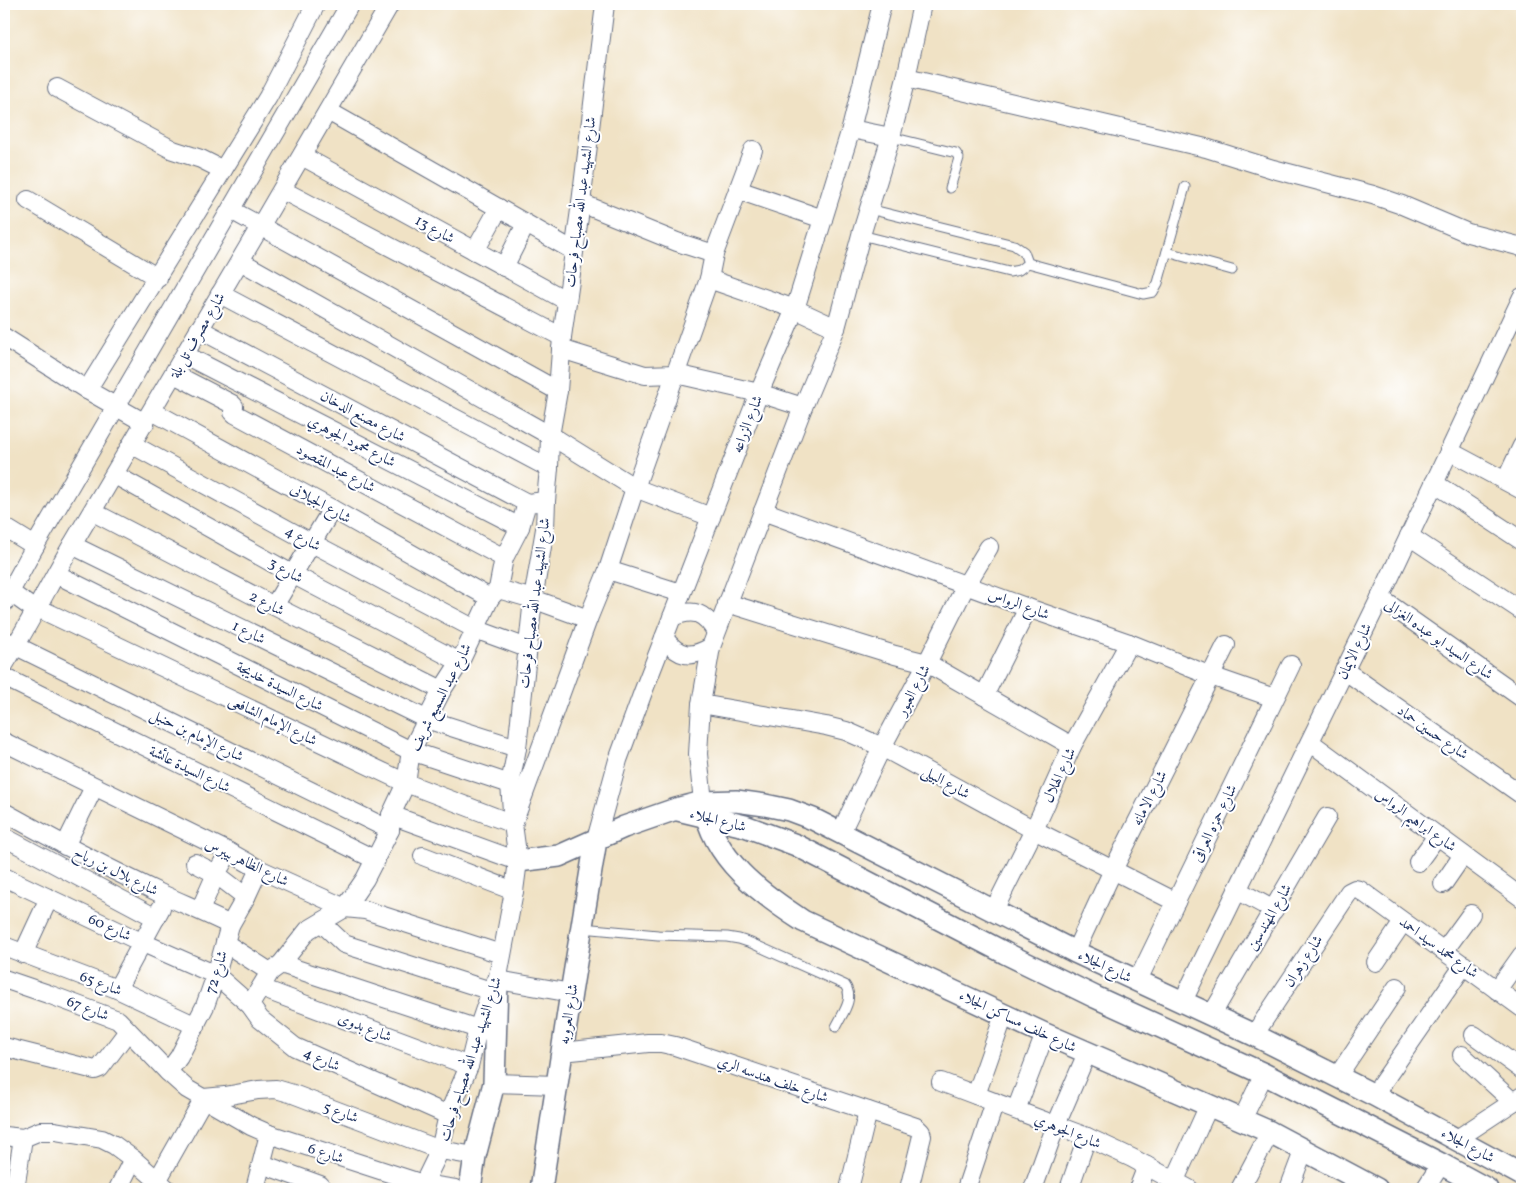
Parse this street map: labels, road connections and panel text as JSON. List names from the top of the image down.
{
  "streets": {
    "street": [
      "شارع الشهيد عبد الله مصباح فرحات",
      "شارع 13",
      "شارع مصرف تل بلة",
      "شارع مصنع الدخان",
      "شارع الزراعه",
      "شارع محمود الجوهري",
      "شارع عبد المقصود",
      "شارع الجيلانى",
      "شارع 4",
      "شارع 3",
      "شارع 2",
      "شارع الرواس",
      "شارع 1",
      "شارع السيد ابو عبده الغزالى",
      "شارع الايمان",
      "شارع السيدة خديجة",
      "شارع العبور",
      "شارع عبد السميع شريف",
      "شارع الإمام الشافعى",
      "شارع حسين حماد",
      "شارع الإمام بن حنبل",
      "شارع السيدة عائشة",
      "شارع الهلال",
      "شارع البيلى",
      "شارع الامانه",
      "شارع الجلاء",
      "شارع ابراهيم الرواس",
      "شارع حمزه العراقى",
      "شارع الظاهر بيبرس",
      "شارع بلال بن رباح",
      "شارع المهندسين",
      "شارع 60",
      "شارع محمد سيد احمد",
      "شارع زهران",
      "شارع 72",
      "شارع 65",
      "شارع 67",
      "شارع العروبه",
      "شارع خلف مساكن الجلاء",
      "شارع بدوى",
      "شارع خلف هندسه الري",
      "شارع 5",
      "شارع الجوهري",
      "شارع 6"
    ]
  },
  "crossings": [
    ["شارع الشهيد عبد الله مصباح فرحات", "شارع 13"],
    ["شارع الشهيد عبد الله مصباح فرحات", "شارع الجيلانى"],
    ["شارع الشهيد عبد الله مصباح فرحات", "شارع 4"],
    ["شارع الشهيد عبد الله مصباح فرحات", "شارع 1"],
    ["شارع الشهيد عبد الله مصباح فرحات", "شارع السيدة خديجة"],
    ["شارع الشهيد عبد الله مصباح فرحات", "شارع الإمام الشافعى"],
    ["شارع الشهيد عبد الله مصباح فرحات", "شارع الإمام بن حنبل"],
    ["شارع الشهيد عبد الله مصباح فرحات", "شارع الجلاء"],
    ["شارع الشهيد عبد الله مصباح فرحات", "شارع الظاهر بيبرس"],
    ["شارع الشهيد عبد الله مصباح فرحات", "شارع بدوى"],
    ["شارع الشهيد عبد الله مصباح فرحات", "شارع 5"],
    ["شارع الشهيد عبد الله مصباح فرحات", "شارع 6"],
    ["شارع 13", "شارع مصرف تل بلة"],
    ["شارع مصرف تل بلة", "شارع مصنع الدخان"],
    ["شارع مصرف تل بلة", "شارع محمود الجوهري"],
    ["شارع مصرف تل بلة", "شارع عبد المقصود"],
    ["شارع مصرف تل بلة", "شارع الجيلانى"],
    ["شارع مصرف تل بلة", "شارع 4"],
    ["شارع مصرف تل بلة", "شارع 3"],
    ["شارع مصرف تل بلة", "شارع 2"],
    ["شارع مصرف تل بلة", "شارع 1"],
    ["شارع مصرف تل بلة", "شارع السيدة خديجة"],
    ["شارع مصرف تل بلة", "شارع الإمام الشافعى"],
    ["شارع مصرف تل بلة", "شارع الإمام بن حنبل"],
    ["شارع مصنع الدخان", "شارع عبد السميع شريف"],
    ["شارع الزراعه", "شارع الجلاء"],
    ["شارع الزراعه", "شارع العروبه"],
    ["شارع محمود الجوهري", "شارع عبد السميع شريف"],
    ["شارع عبد المقصود", "شارع عبد السميع شريف"],
    ["شارع الجيلانى", "شارع عبد السميع شريف"],
    ["شارع 4", "شارع عبد السميع شريف"],
    ["شارع 4", "شارع 60"],
    ["شارع 4", "شارع 72"],
    ["شارع 3", "شارع عبد السميع شريف"],
    ["شارع 2", "شارع عبد السميع شريف"],
    ["شارع الرواس", "شارع العبور"],
    ["شارع الرواس", "شارع الهلال"],
    ["شارع الرواس", "شارع الامانه"],
    ["شارع الرواس", "شارع حمزه العراقى"],
    ["شارع 1", "شارع عبد السميع شريف"],
    ["شارع السيد ابو عبده الغزالى", "شارع الايمان"],
    ["شارع الايمان", "شارع حسين حماد"],
    ["شارع الايمان", "شارع الجلاء"],
    ["شارع الايمان", "شارع ابراهيم الرواس"],
    ["شارع السيدة خديجة", "شارع عبد السميع شريف"],
    ["شارع العبور", "شارع البيلى"],
    ["شارع العبور", "شارع الجلاء"],
    ["شارع عبد السميع شريف", "شارع الإمام الشافعى"],
    ["شارع عبد السميع شريف", "شارع الإمام بن حنبل"],
    ["شارع عبد السميع شريف", "شارع السيدة عائشة"],
    ["شارع عبد السميع شريف", "شارع الظاهر بيبرس"],
    ["شارع الإمام بن حنبل", "شارع الجلاء"],
    ["شارع الهلال", "شارع البيلى"],
    ["شارع الهلال", "شارع الجلاء"],
    ["شارع البيلى", "شارع الامانه"],
    ["شارع البيلى", "شارع حمزه العراقى"],
    ["شارع الامانه", "شارع الجلاء"],
    ["شارع الجلاء", "شارع حمزه العراقى"],
    ["شارع الجلاء", "شارع المهندسين"],
    ["شارع الجلاء", "شارع زهران"],
    ["شارع الجلاء", "شارع العروبه"],
    ["شارع الجلاء", "شارع خلف مساكن الجلاء"],
    ["شارع الظاهر بيبرس", "شارع 72"],
    ["شارع بلال بن رباح", "شارع 72"],
    ["شارع 60", "شارع 72"],
    ["شارع محمد سيد احمد", "شارع زهران"],
    ["شارع 72", "شارع 65"],
    ["شارع 72", "شارع 67"],
    ["شارع 67", "شارع 5"],
    ["شارع 67", "شارع 6"],
    ["شارع العروبه", "شارع خلف هندسه الري"],
    ["شارع 5", "شارع 6"]
  ]
}
